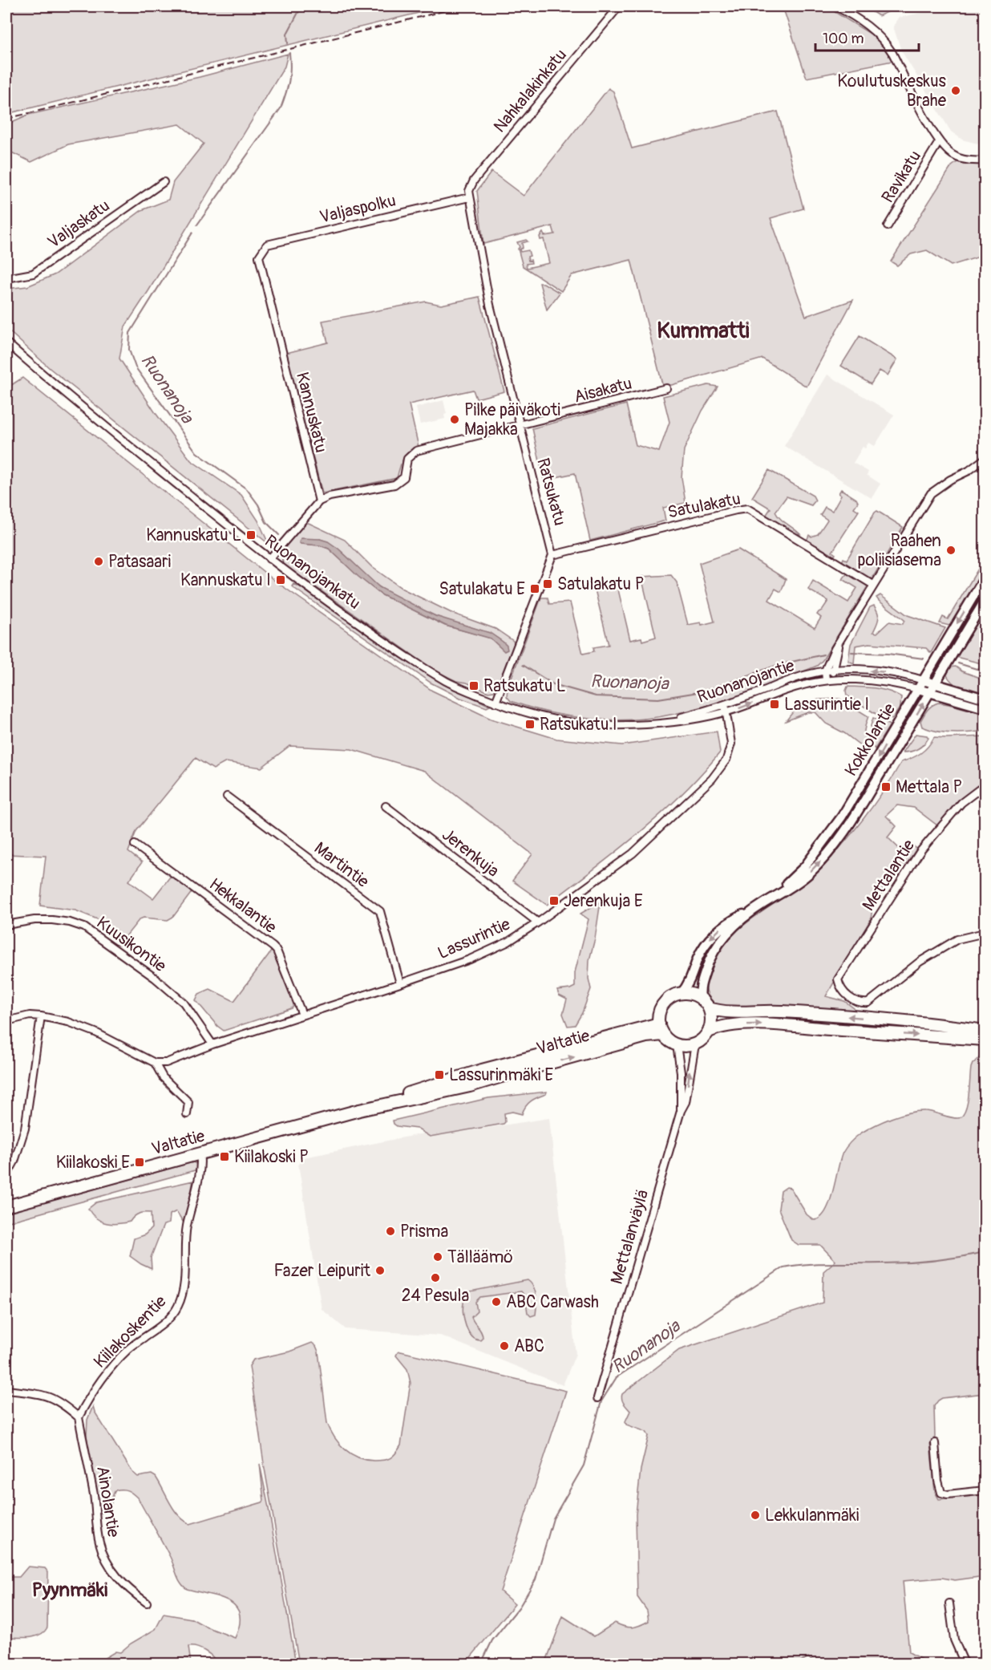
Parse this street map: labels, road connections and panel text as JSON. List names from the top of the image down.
{
  "streets": {
    "highway": ["Valtatie"],
    "main road": ["Kokkolantie"],
    "street": [
      "Nahkalakinkatu",
      "Ravikatu",
      "Valjaspolku",
      "Valjaskatu",
      "Aisakatu",
      "Kannuskatu",
      "Ratsukatu",
      "Satulakatu",
      "Ruonanojankatu",
      "Ruonanojantie",
      "Jerenkuja",
      "Martintie",
      "Mettalantie",
      "Hekkalantie",
      "Lassurintie",
      "Kuusikontie",
      "Mettalanväylä",
      "Kiilakoskentie",
      "Ainolantie"
    ]
  },
  "crossings": [
    ["Nahkalakinkatu", "Valjaspolku"],
    ["Nahkalakinkatu", "Ratsukatu"],
    ["Valjaspolku", "Kannuskatu"],
    ["Valjaspolku", "Ratsukatu"],
    ["Aisakatu", "Kannuskatu"],
    ["Aisakatu", "Ratsukatu"],
    ["Ratsukatu", "Satulakatu"],
    ["Ruonanojankatu", "Ruonanojantie"],
    ["Ruonanojantie", "Kokkolantie"],
    ["Ruonanojantie", "Lassurintie"],
    ["Kokkolantie", "Valtatie"],
    ["Kokkolantie", "Mettalanväylä"],
    ["Jerenkuja", "Lassurintie"],
    ["Martintie", "Lassurintie"],
    ["Hekkalantie", "Lassurintie"],
    ["Lassurintie", "Kuusikontie"],
    ["Valtatie", "Mettalanväylä"],
    ["Valtatie", "Kiilakoskentie"],
    ["Kiilakoskentie", "Ainolantie"]
  ],
  "districts": ["Kummatti", "Pyynmäki"],
  "water": ["Ruonanoja"],
  "places": {
    "other": [
      "Koulutuskeskus Brahe",
      "Pilke päiväkoti Majakka",
      "Raahen poliisiasema",
      "Patasaari",
      "Prisma",
      "Tälläämö",
      "Fazer Leipurit",
      "24 Pesula",
      "ABC Carwash",
      "ABC",
      "Lekkulanmäki"
    ],
    "transit": [
      "Kannuskatu L",
      "Kannuskatu I",
      "Satulakatu P",
      "Satulakatu E",
      "Ratsukatu L",
      "Lassurintie I",
      "Ratsukatu I",
      "Mettala P",
      "Jerenkuja E",
      "Lassurinmäki E",
      "Kiilakoski P",
      "Kiilakoski E"
    ]
  },
  "scale_bar": "100 m"
}
